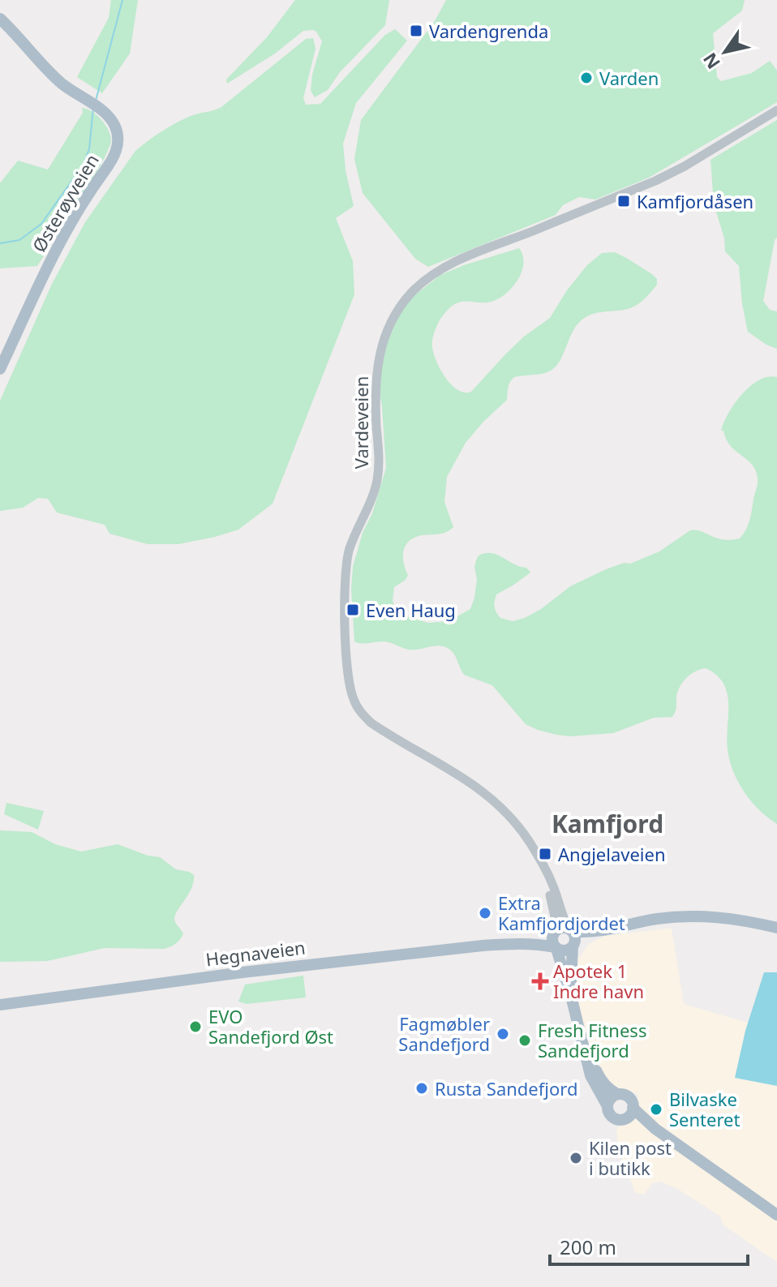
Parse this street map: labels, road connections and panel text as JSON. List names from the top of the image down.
{
  "streets": {
    "main road": ["Østerøyveien", "Hegnaveien"],
    "street": ["Vardeveien"]
  },
  "crossings": [
    ["Vardeveien", "Hegnaveien"]
  ],
  "districts": ["Kamfjord"],
  "places": {
    "transit": [
      "Vardengrenda",
      "Kamfjordåsen",
      "Even Haug",
      "Angjelaveien"
    ],
    "other": [
      "Varden",
      "Extra Kamfjordjordet",
      "EVO Sandefjord Øst",
      "Fagmøbler Sandefjord",
      "Fresh Fitness Sandefjord",
      "Rusta Sandefjord",
      "Bilvaske Senteret",
      "Kilen post i butikk"
    ],
    "health": ["Apotek 1 Indre havn"]
  },
  "scale_bar": "200 m",
  "north": "bottom left"
}
